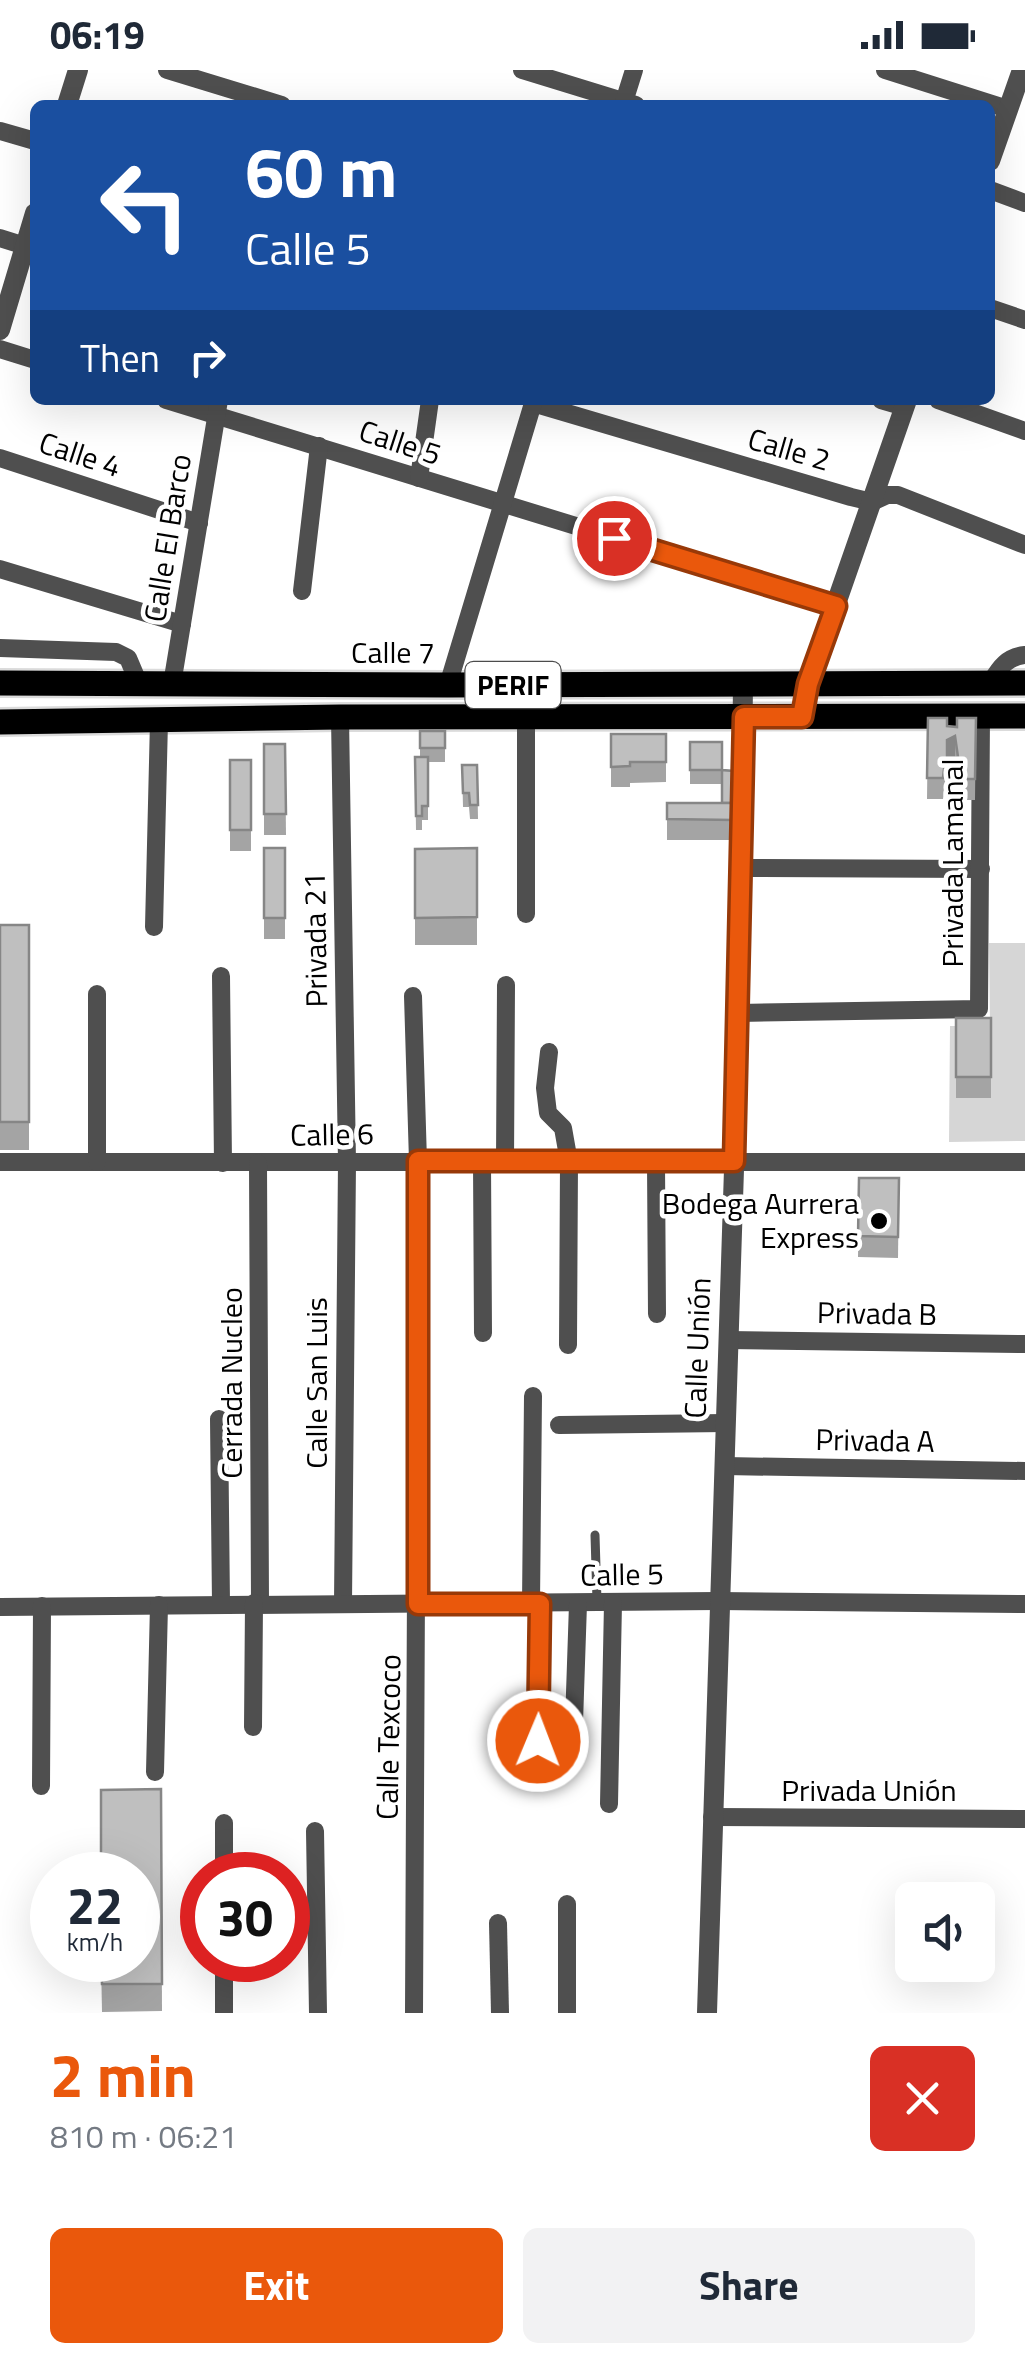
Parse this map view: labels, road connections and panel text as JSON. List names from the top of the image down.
{
  "streets": {
    "main road": ["Calle 7", "PERIF"],
    "street": [
      "Calle 5",
      "Calle 2",
      "Calle 4",
      "Calle El Barco",
      "Privada Lamanal",
      "Privada 21",
      "Calle 6",
      "Privada B",
      "Calle Unión",
      "Cerrada Nucleo",
      "Calle San Luis",
      "Privada A",
      "Calle Texcoco",
      "Privada Unión"
    ]
  },
  "crossings": [
    ["Calle 5", "Calle El Barco"],
    ["Calle 5", "Calle Unión"],
    ["Calle 5", "Cerrada Nucleo"],
    ["Calle 5", "Calle San Luis"],
    ["Calle 5", "Calle Texcoco"],
    ["Calle 4", "Calle El Barco"],
    ["Calle El Barco", "Calle 7"],
    ["Calle 7", "Calle Unión"],
    ["PERIF", "Privada Lamanal"],
    ["PERIF", "Privada 21"],
    ["PERIF", "Calle Unión"],
    ["Privada Lamanal", "Calle Unión"],
    ["Privada 21", "Calle 6"],
    ["Privada 21", "Calle San Luis"],
    ["Calle 6", "Calle Unión"],
    ["Calle 6", "Cerrada Nucleo"],
    ["Calle 6", "Calle San Luis"],
    ["Calle 6", "Calle Texcoco"],
    ["Privada B", "Calle Unión"],
    ["Calle Unión", "Privada A"],
    ["Calle Unión", "Privada Unión"]
  ],
  "places": ["Bodega Aurrera Express"],
  "page": {
    "status": "06:19",
    "turn": ["60 m", "Calle 5"],
    "then": "Then",
    "speed": "22 km/h",
    "limit": "30",
    "heading": ["2 min", "810 m · 06:21"],
    "buttons": ["Exit", "Share"]
  }
}
